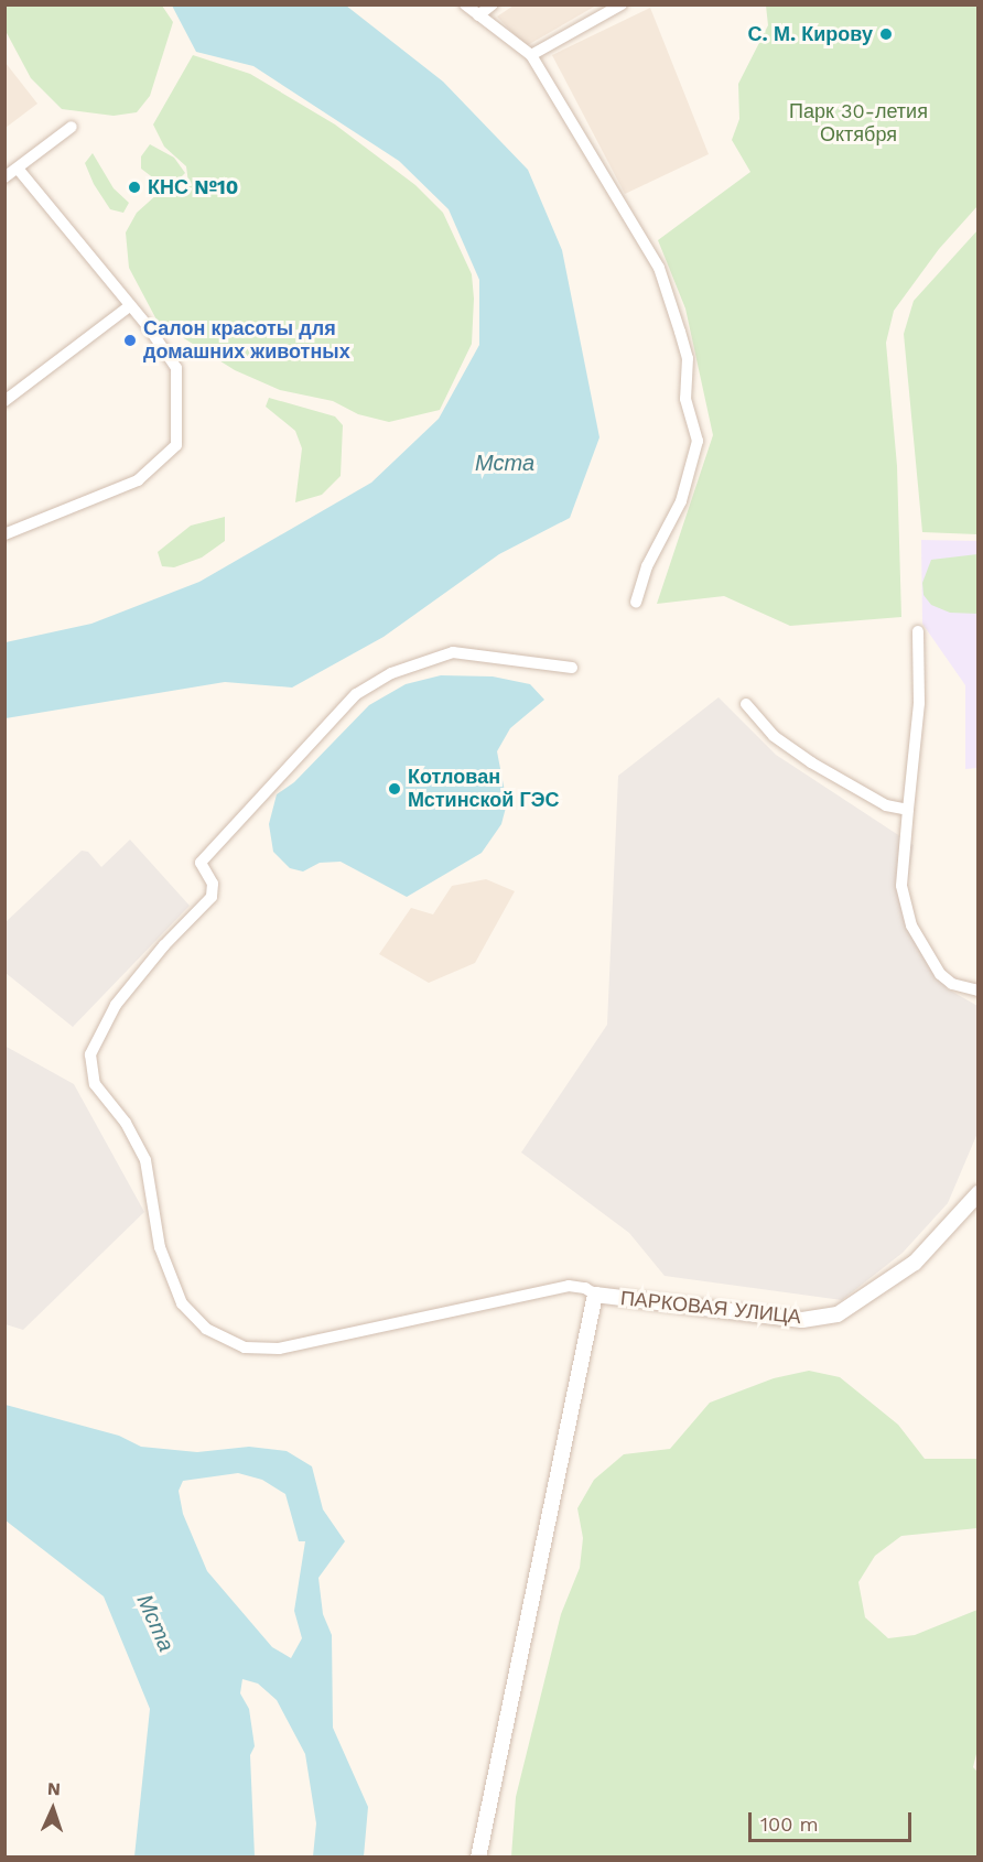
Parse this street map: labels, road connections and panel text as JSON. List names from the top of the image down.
{
  "streets": {
    "street": ["ПАРКОВАЯ УЛИЦА"]
  },
  "water": ["Мста"],
  "parks": ["Парк 30-летия Октября"],
  "places": [
    "С. М. Кирову",
    "КНС №10",
    "Салон красоты для домашних животных",
    "Котлован Мстинской ГЭС"
  ],
  "scale_bar": "100 m",
  "north": "top"
}
